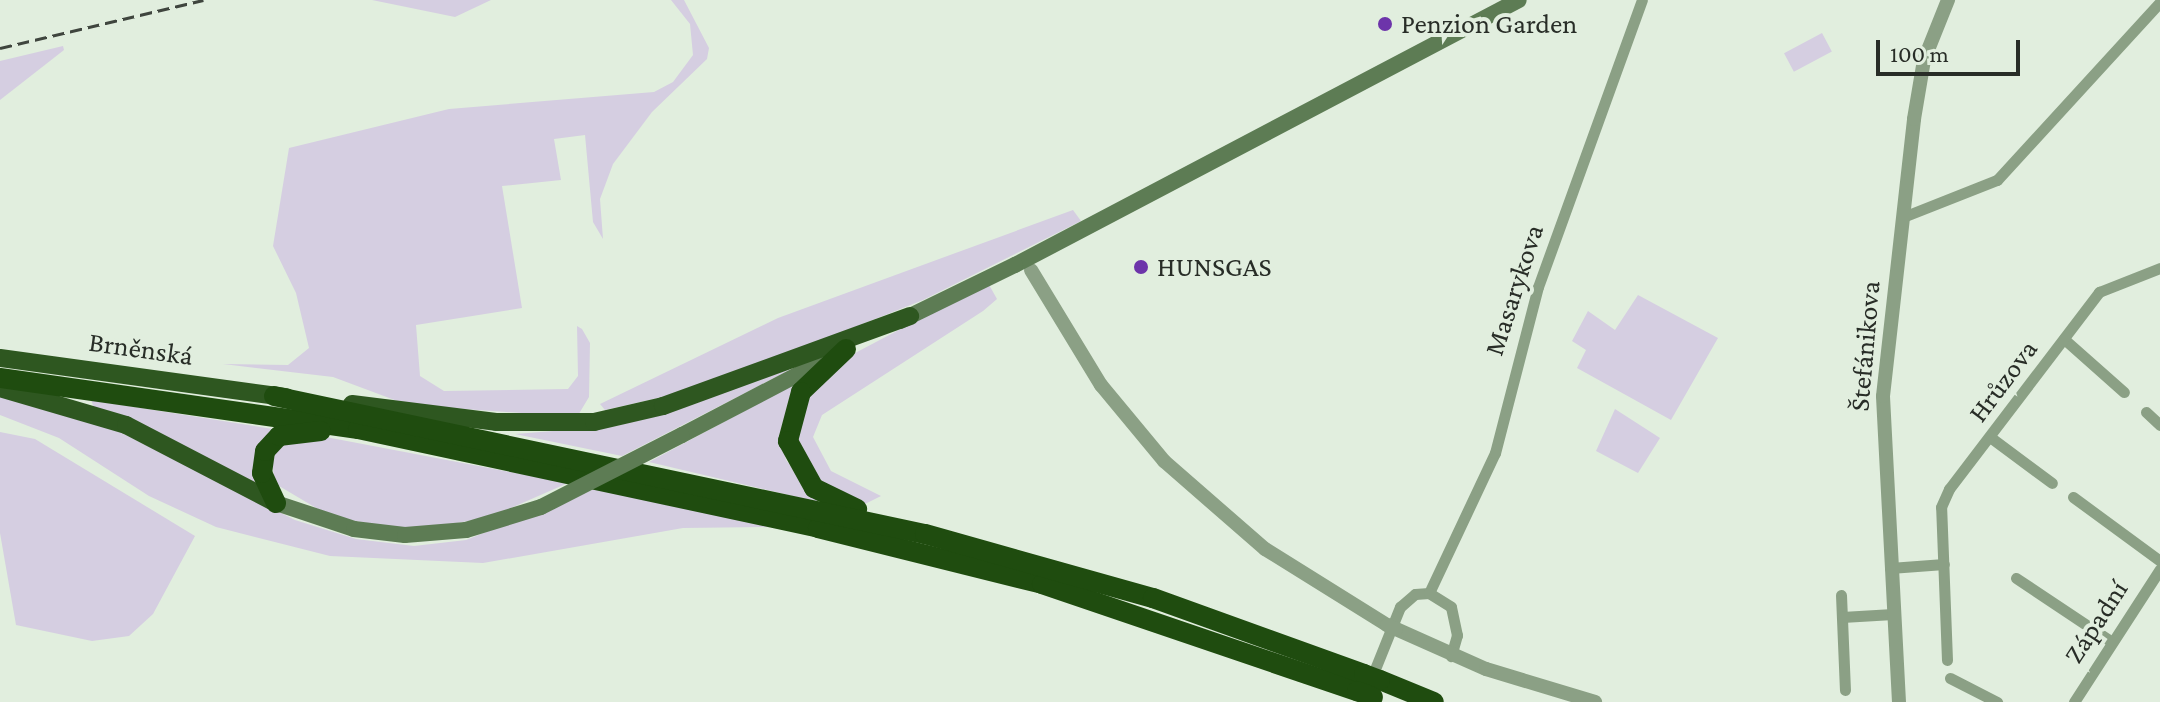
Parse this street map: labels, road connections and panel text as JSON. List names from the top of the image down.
{
  "streets": {
    "highway": ["Brněnská"],
    "street": [
      "Masarykova",
      "Štefánikova",
      "Hrůzova",
      "Západní"
    ]
  },
  "places": ["Penzion Garden", "HUNSGAS"],
  "scale_bar": "100 m"
}
